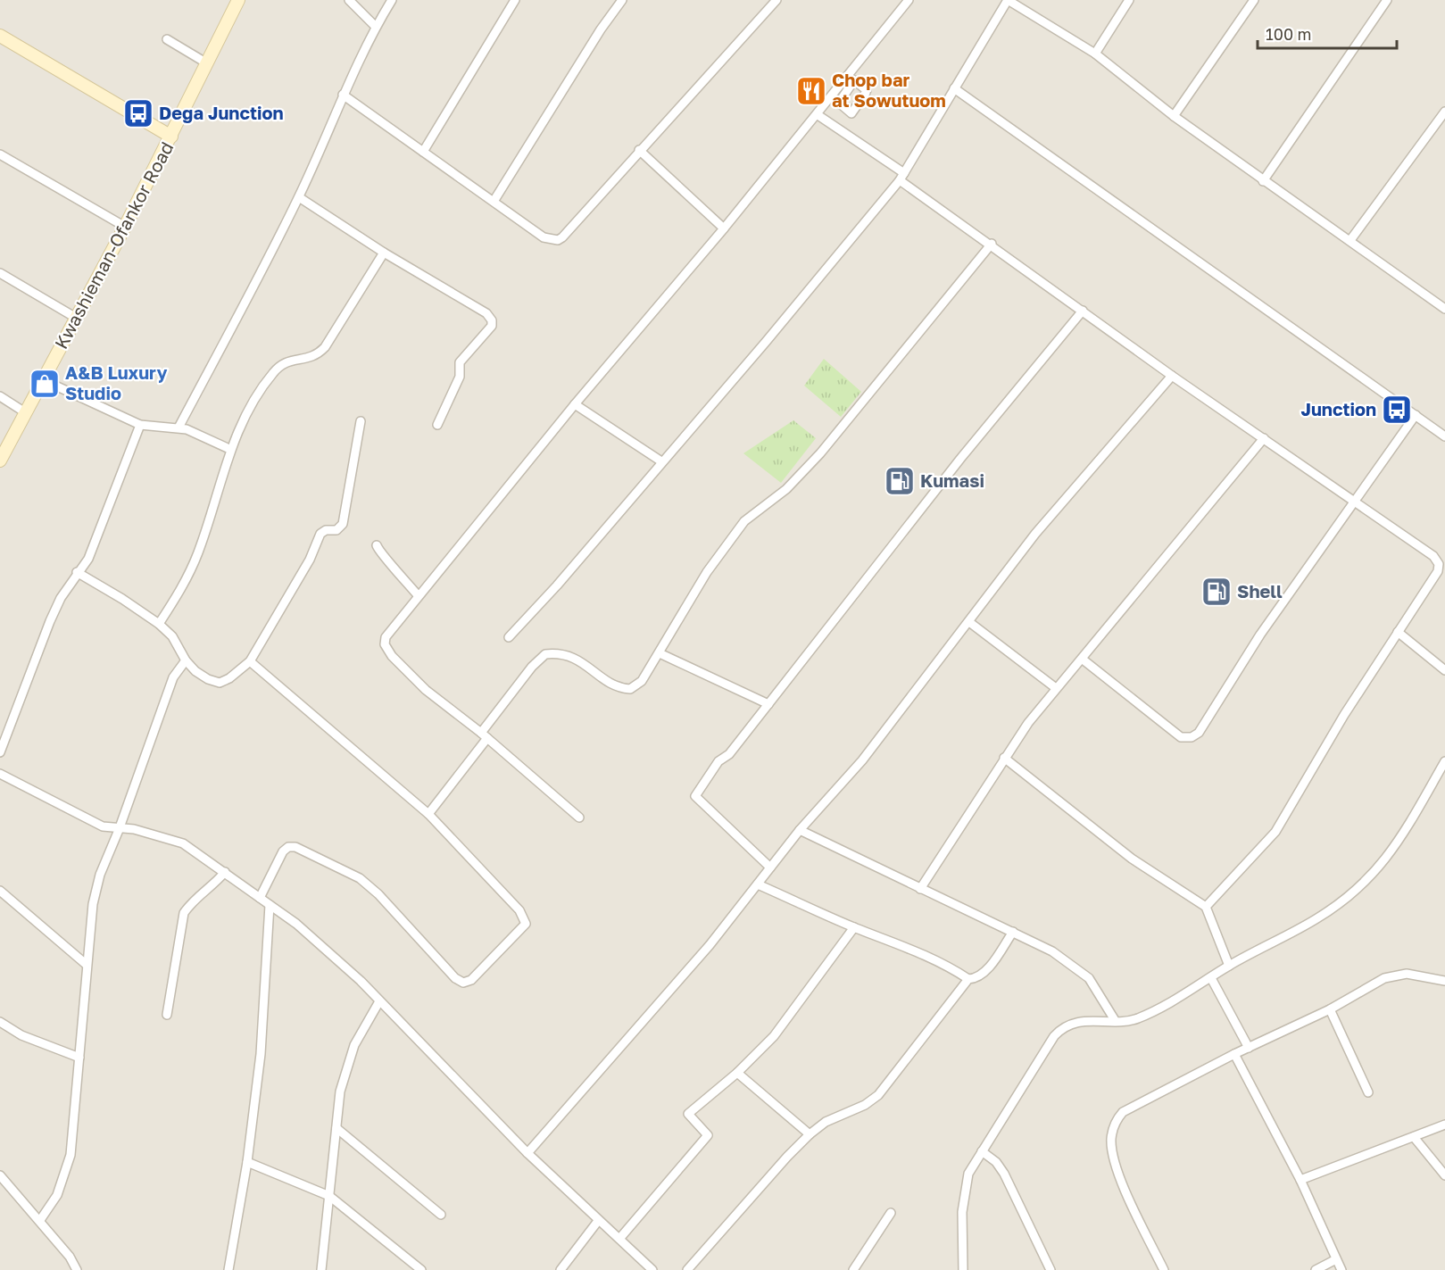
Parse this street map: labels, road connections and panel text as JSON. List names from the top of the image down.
{
  "streets": {
    "main road": ["Kwashieman-Ofankor Road"]
  },
  "places": {
    "restaurant": ["Chop bar at Sowutuom"],
    "bus stop": ["Dega Junction", "Junction"],
    "shop": ["A&B Luxury Studio"],
    "fuel station": ["Kumasi", "Shell"]
  },
  "scale_bar": "100 m"
}
